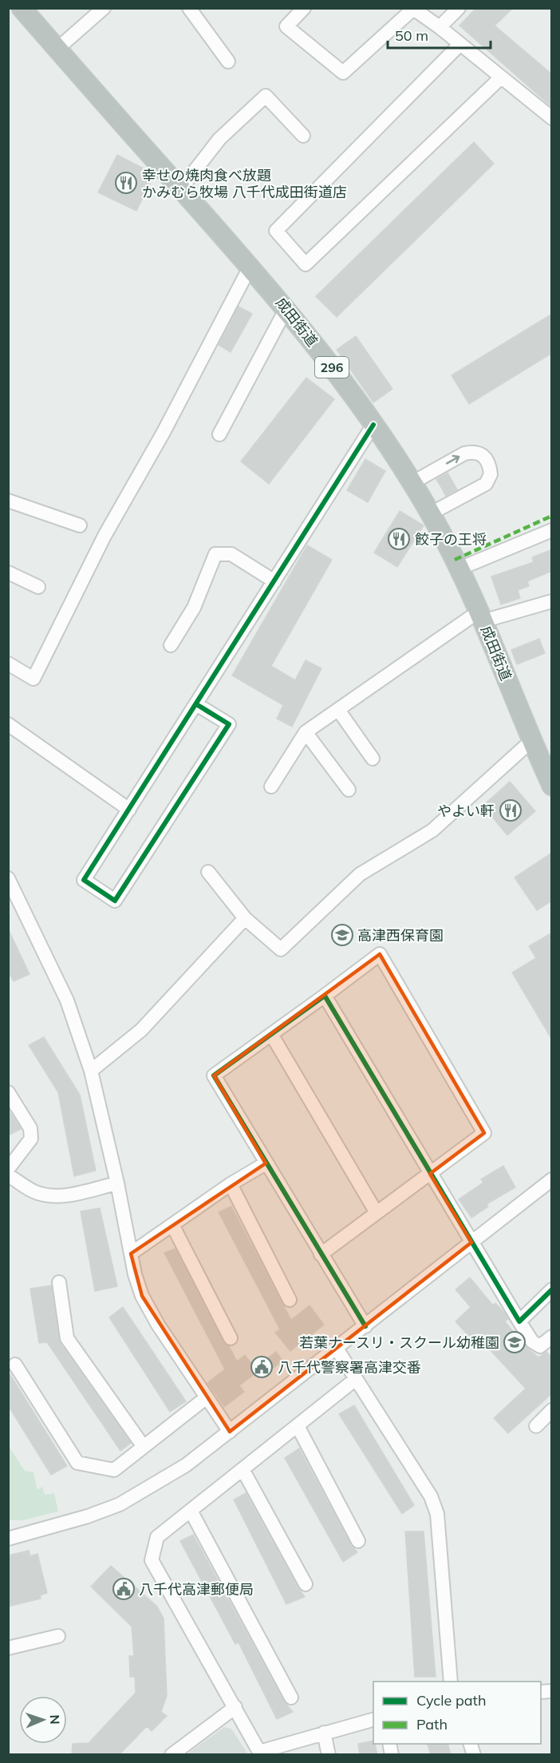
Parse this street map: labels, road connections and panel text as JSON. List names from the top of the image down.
{
  "streets": {
    "highway": ["成田街道", "296"]
  },
  "places": {
    "restaurant": ["幸せの焼肉食べ放題 かみむら牧場 八千代成田街道店", "餃子の王将", "やよい軒"],
    "school or university": ["高津西保育園", "若葉ナースリ・スクール幼稚園"],
    "public building": ["八千代警察署高津交番", "八千代高津郵便局"]
  },
  "legend": ["Cycle path", "Path"],
  "scale_bar": "50 m",
  "north": "right"
}
